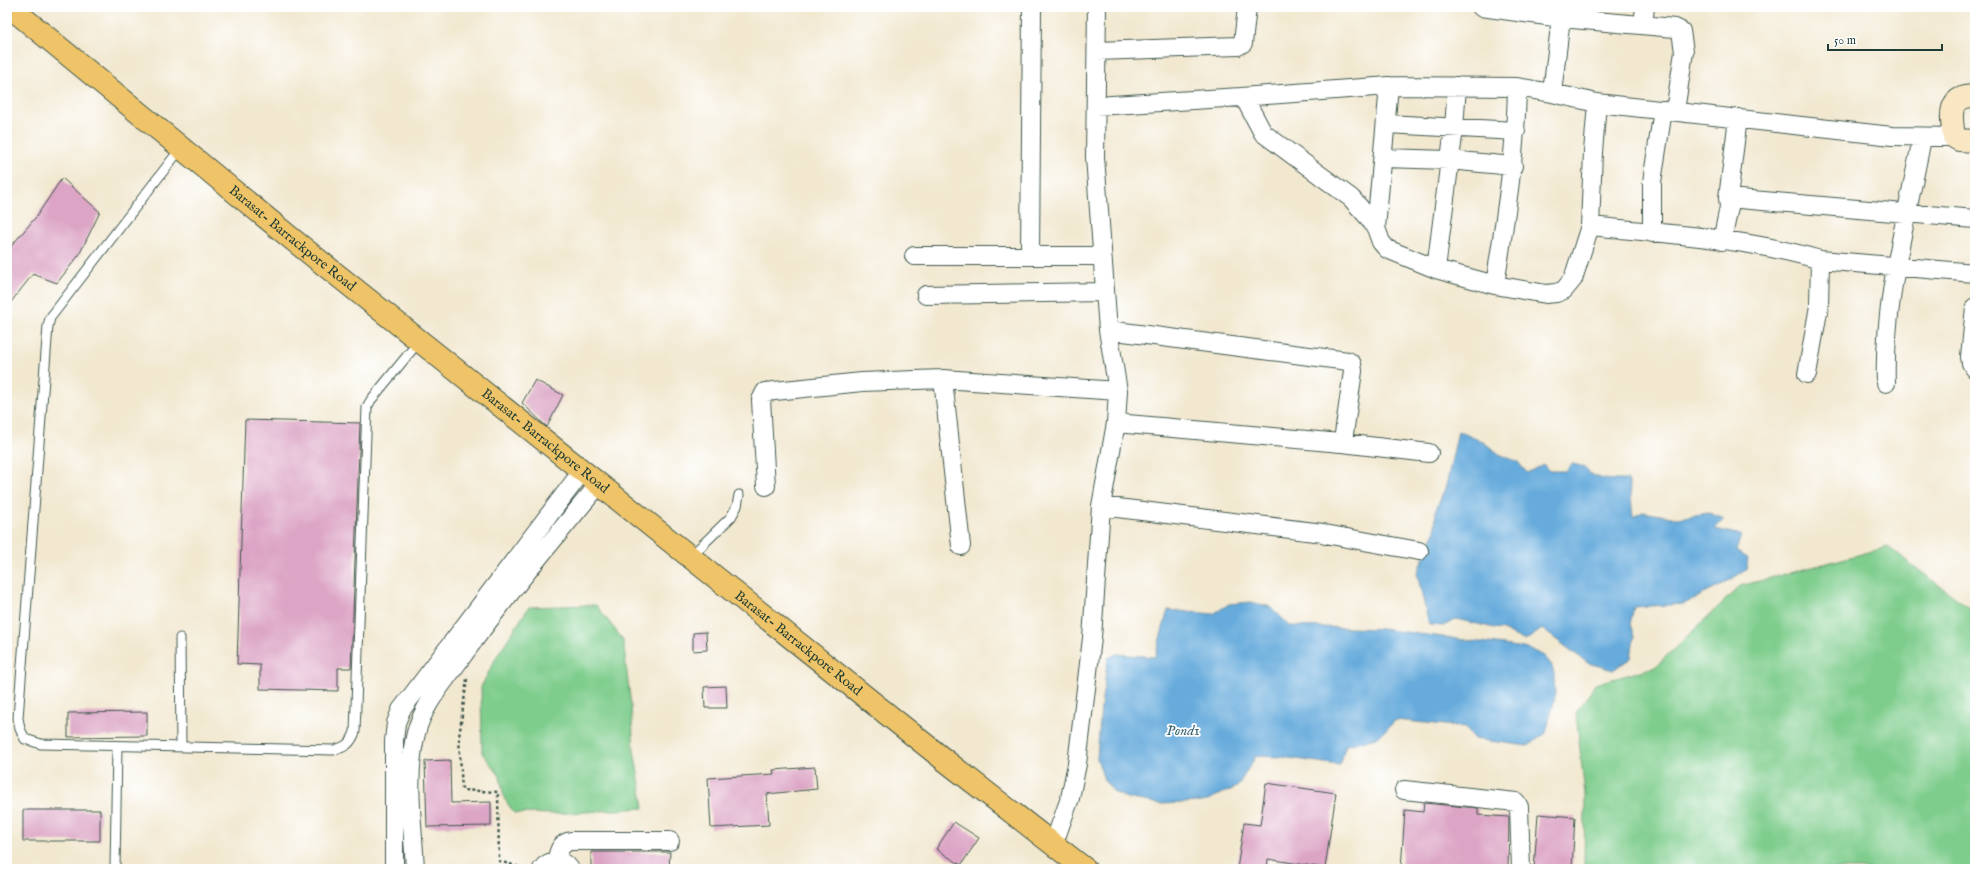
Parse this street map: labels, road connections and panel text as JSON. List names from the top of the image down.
{
  "streets": {
    "main road": ["Barasat- Barrackpore Road"]
  },
  "water": ["Pond1"],
  "scale_bar": "50 m"
}
